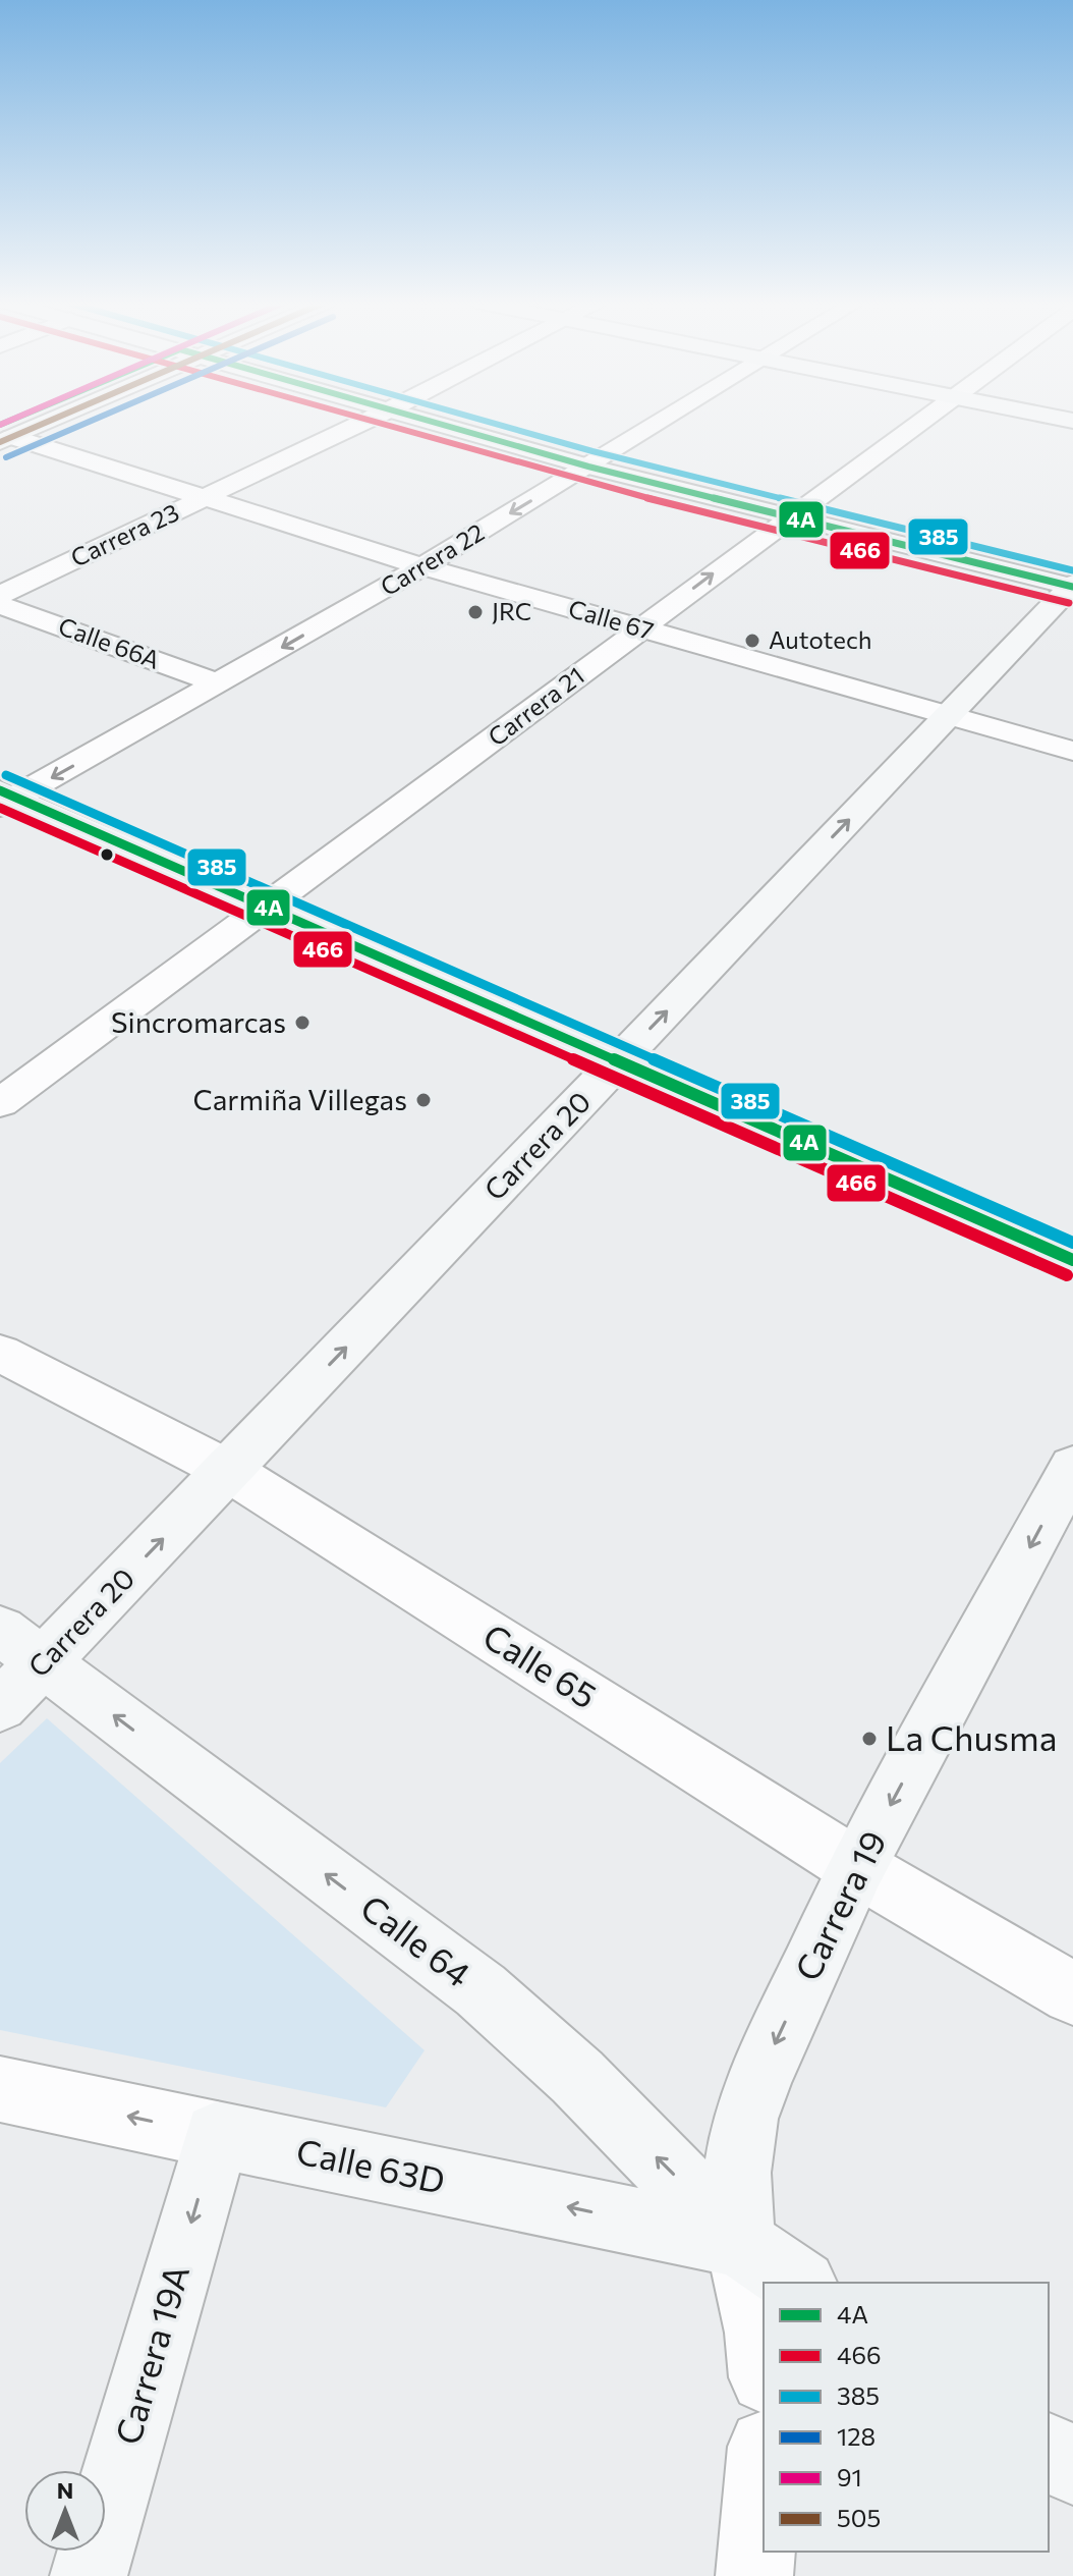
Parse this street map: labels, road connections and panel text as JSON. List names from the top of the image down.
{
  "streets": {
    "main road": [
      "Carrera 20",
      "Carrera 19",
      "Calle 64",
      "Calle 63D",
      "Carrera 19A"
    ],
    "street": [
      "Carrera 23",
      "Carrera 22",
      "Calle 67",
      "Calle 66A",
      "Carrera 21",
      "Calle 65"
    ]
  },
  "crossings": [
    ["Carrera 23", "Calle 67"],
    ["Carrera 22", "Calle 67"],
    ["Carrera 22", "Calle 66A"],
    ["Calle 67", "Carrera 21"],
    ["Calle 67", "Carrera 20"],
    ["Carrera 20", "Calle 65"],
    ["Carrera 20", "Calle 64"],
    ["Calle 65", "Carrera 19"],
    ["Carrera 19", "Calle 64"],
    ["Carrera 19", "Calle 63D"],
    ["Calle 64", "Calle 63D"],
    ["Calle 63D", "Carrera 19A"]
  ],
  "one_way": [
    "Carrera 22",
    "Carrera 20",
    "Carrera 19",
    "Calle 64",
    "Calle 63D",
    "Carrera 19A"
  ],
  "places": [
    "JRC",
    "Autotech",
    "Sincromarcas",
    "Carmiña Villegas",
    "La Chusma"
  ],
  "lines": [
    "transit line 4A",
    "transit line 466",
    "transit line 385",
    "transit line 128",
    "transit line 91",
    "transit line 505"
  ],
  "legend": [
    "4A",
    "466",
    "385",
    "128",
    "91",
    "505"
  ],
  "north": "top"
}
